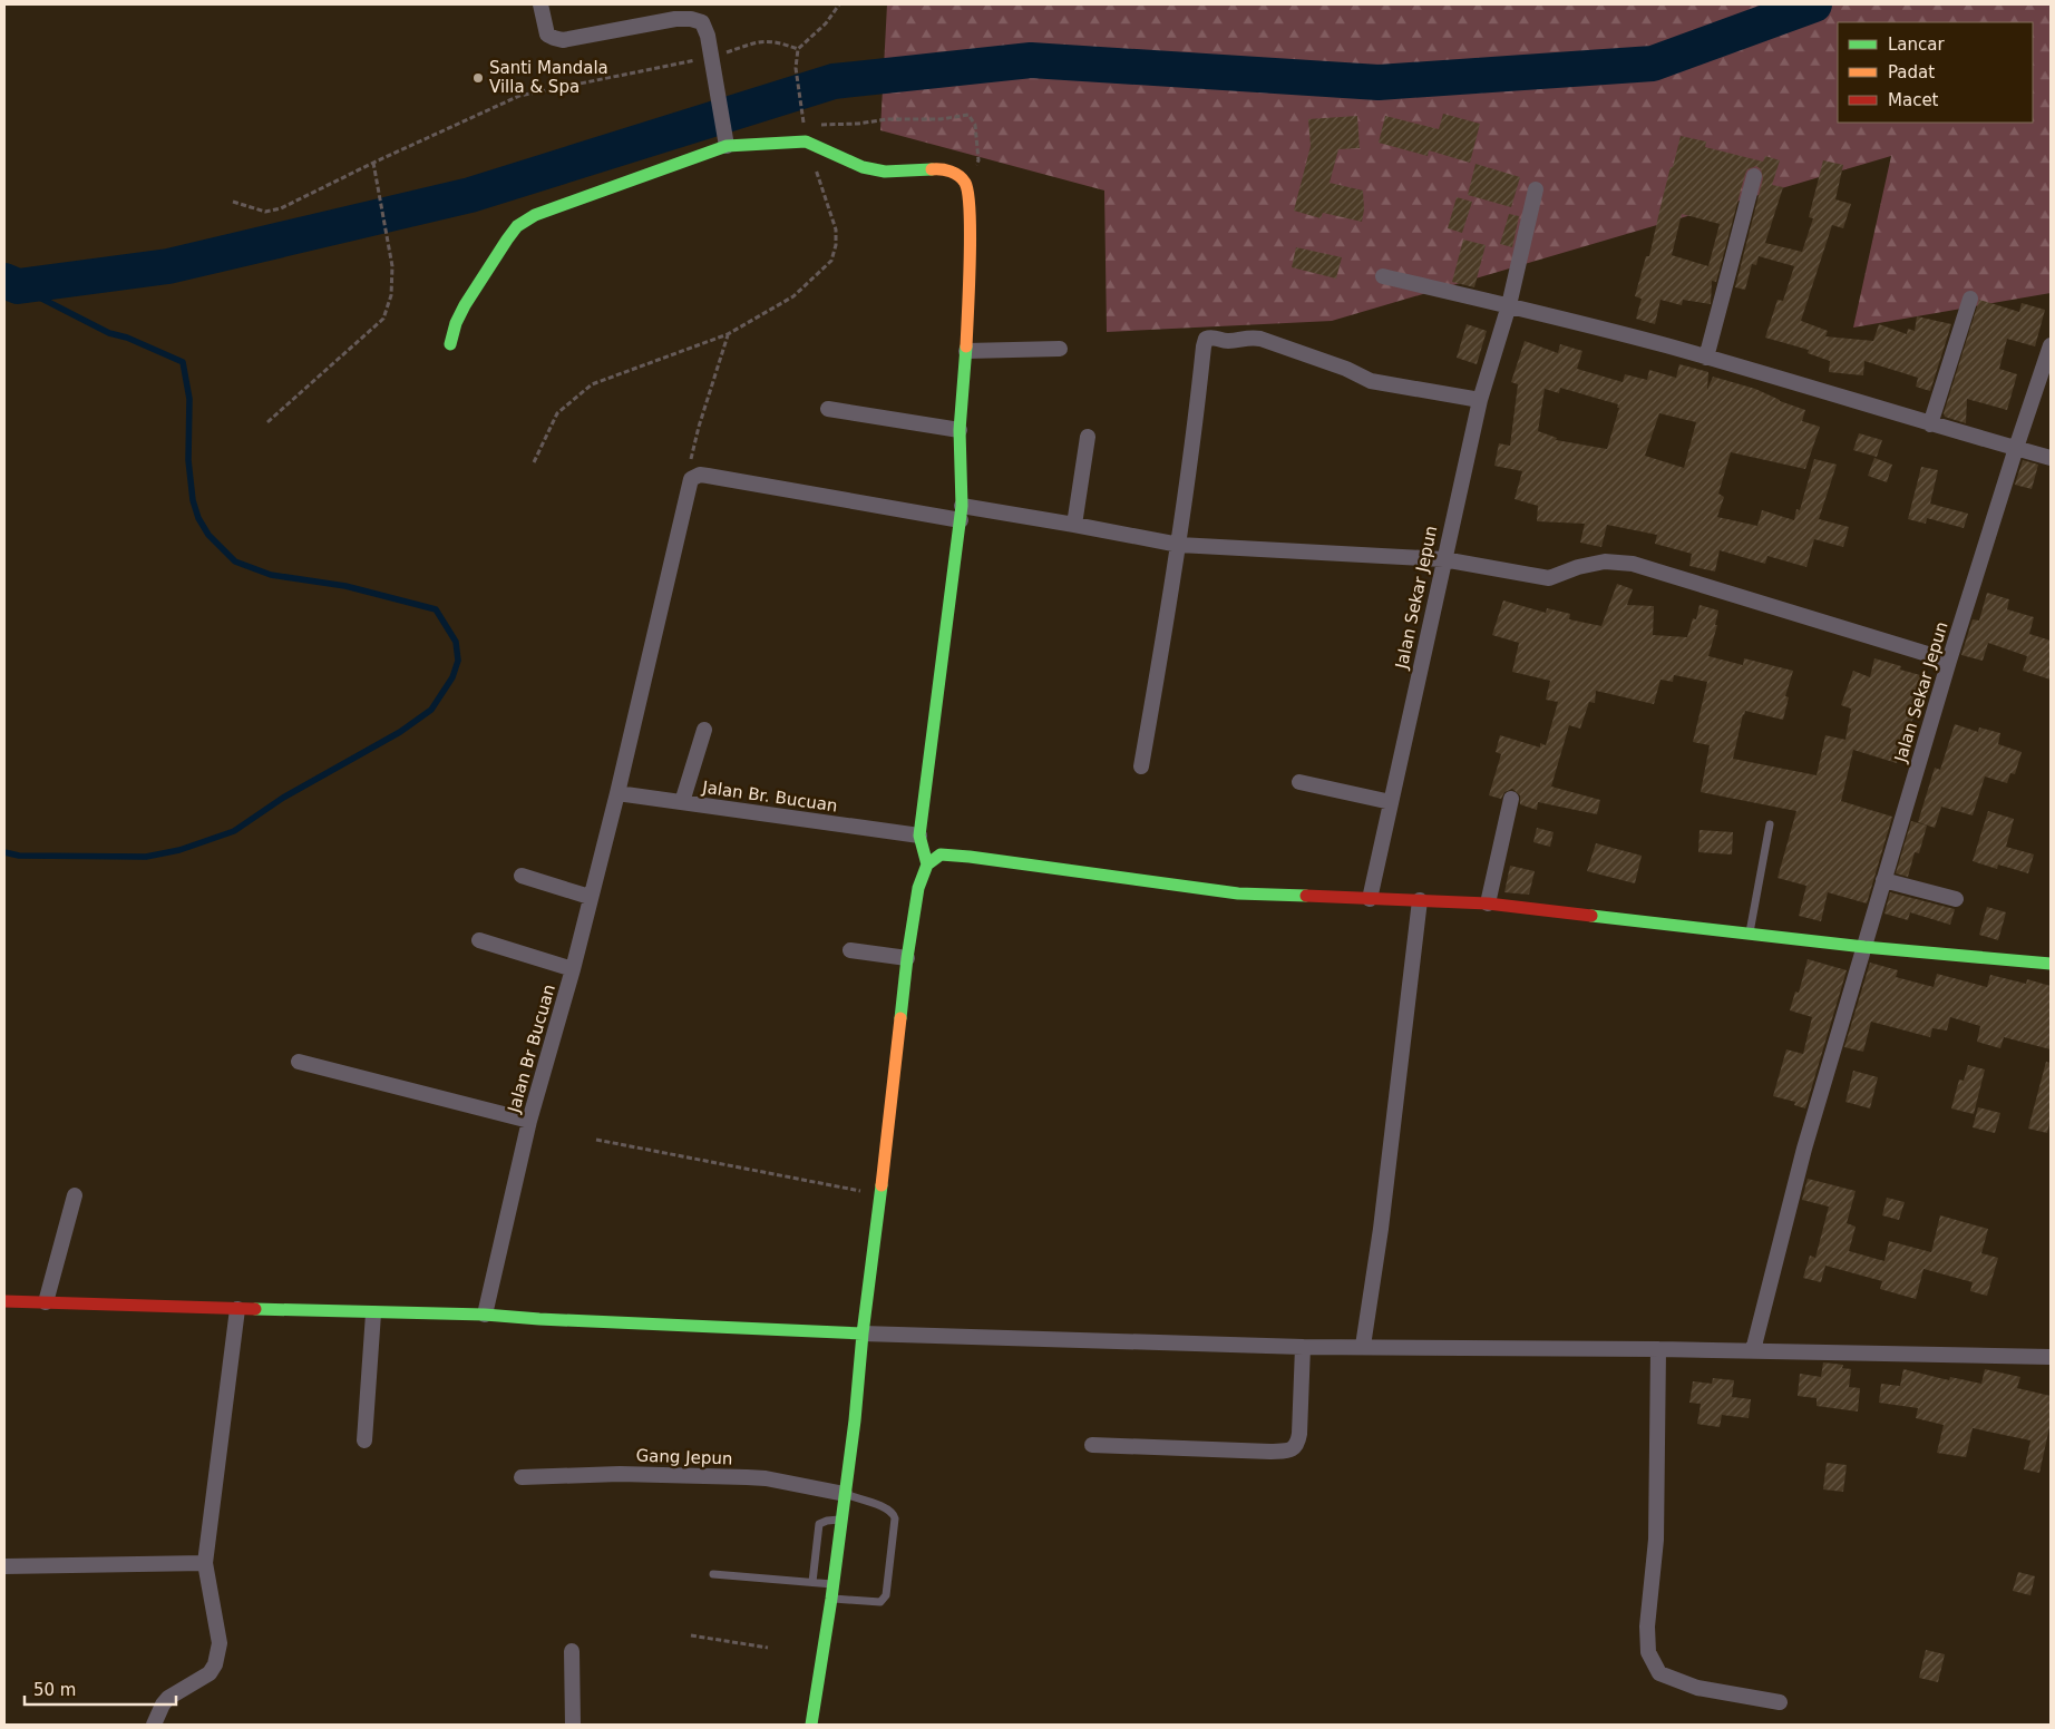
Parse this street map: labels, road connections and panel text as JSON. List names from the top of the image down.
{
  "streets": {
    "street": [
      "Jalan Sekar Jepun",
      "Jalan Br. Bucuan",
      "Jalan Br Bucuan",
      "Gang Jepun"
    ]
  },
  "crossings": [
    ["Jalan Br. Bucuan", "Jalan Br Bucuan"]
  ],
  "places": ["Santi Mandala Villa & Spa"],
  "legend": ["Lancar", "Padat", "Macet"],
  "scale_bar": "50 m"
}
